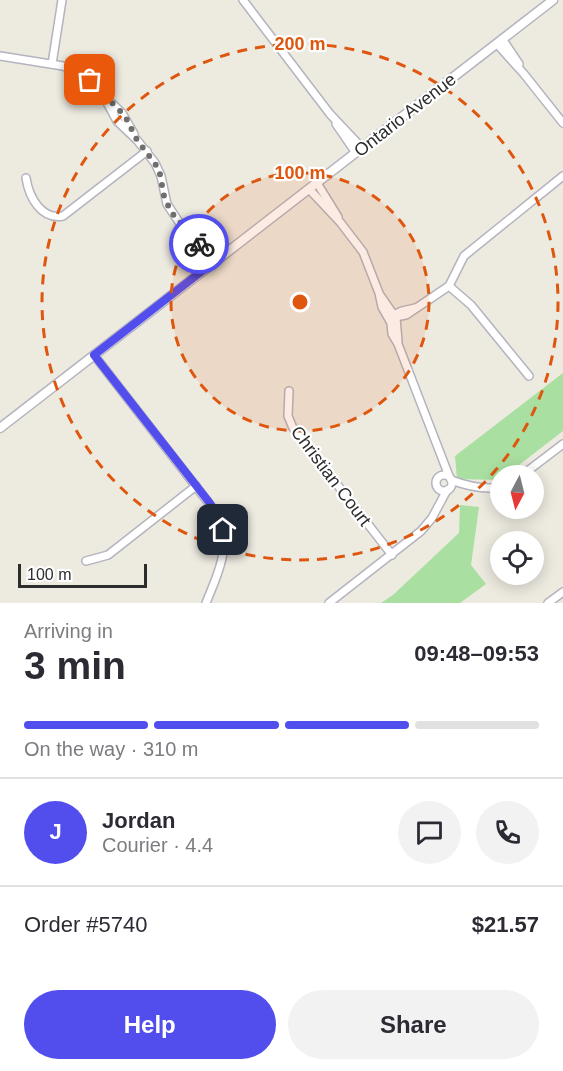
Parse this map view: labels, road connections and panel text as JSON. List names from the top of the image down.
{
  "streets": {
    "street": ["Ontario Avenue", "Christian Court"]
  },
  "scale_bar": "100 m",
  "north": "bottom",
  "page": {
    "scale": "100 m",
    "heading": ["3 min", "Arriving in", "09:48–09:53"],
    "panel": [
      "Jordan",
      "Courier · 4.4",
      "Order #5740",
      "$21.57"
    ],
    "bar": "On the way · 310 m",
    "round": "J",
    "buttons": ["Help", "Share"]
  },
  "rings": ["200 m", "100 m"]
}
